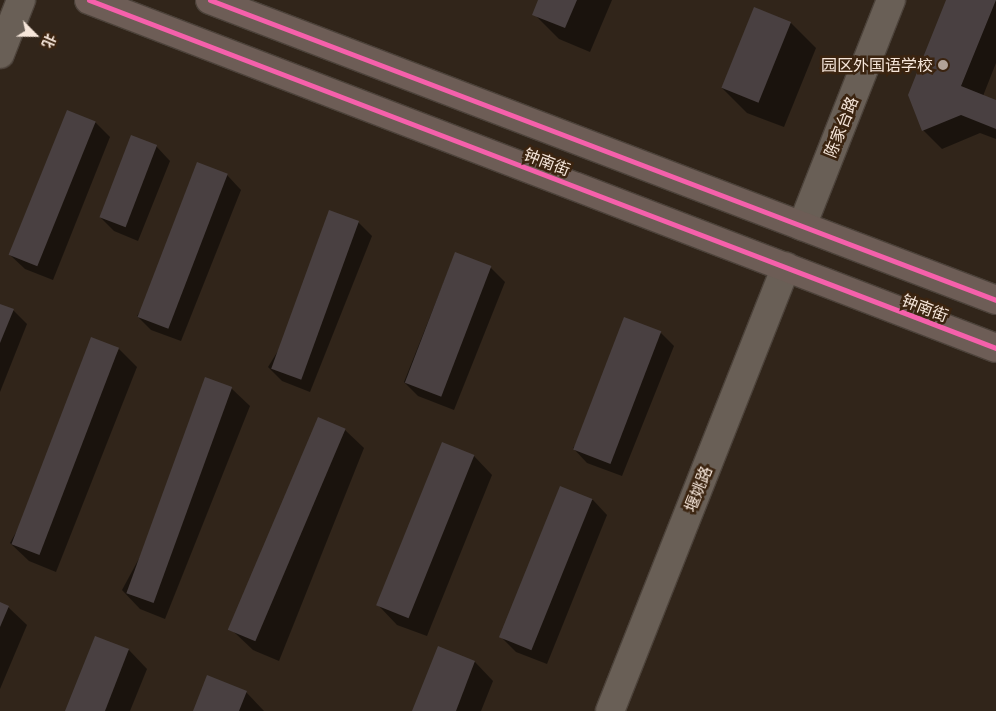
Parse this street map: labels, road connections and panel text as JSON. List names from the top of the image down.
{
  "streets": {
    "main road": ["钟南街"],
    "street": ["陈家台路", "堰姚路"]
  },
  "crossings": [
    ["陈家台路", "钟南街"],
    ["钟南街", "堰姚路"]
  ],
  "places": ["园区外国语学校"],
  "north": "bottom right"
}
